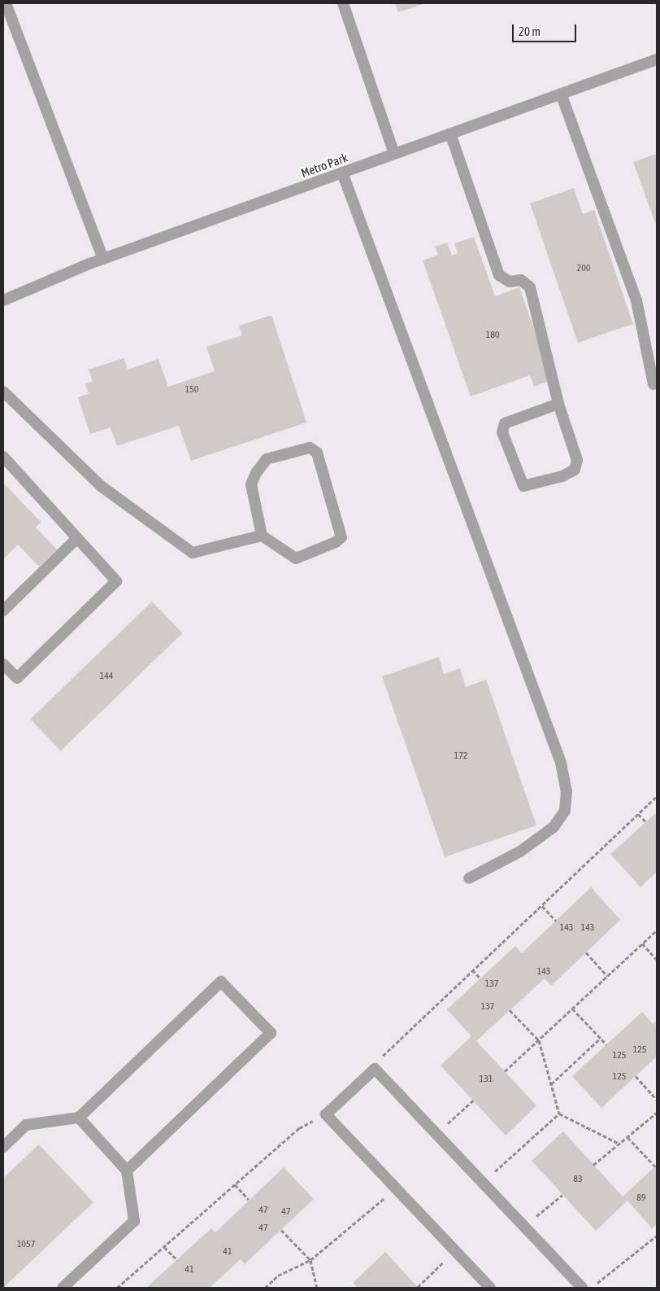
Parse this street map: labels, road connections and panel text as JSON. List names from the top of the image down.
{
  "streets": {
    "street": ["Metro Park"]
  },
  "house_numbers": [
    "200",
    "180",
    "150",
    "144",
    "172",
    "143",
    "143",
    "143",
    "137",
    "137",
    "125",
    "125",
    "125",
    "131",
    "83",
    "89",
    "47",
    "47",
    "47",
    "1057",
    "41",
    "41"
  ],
  "scale_bar": "20 m"
}
